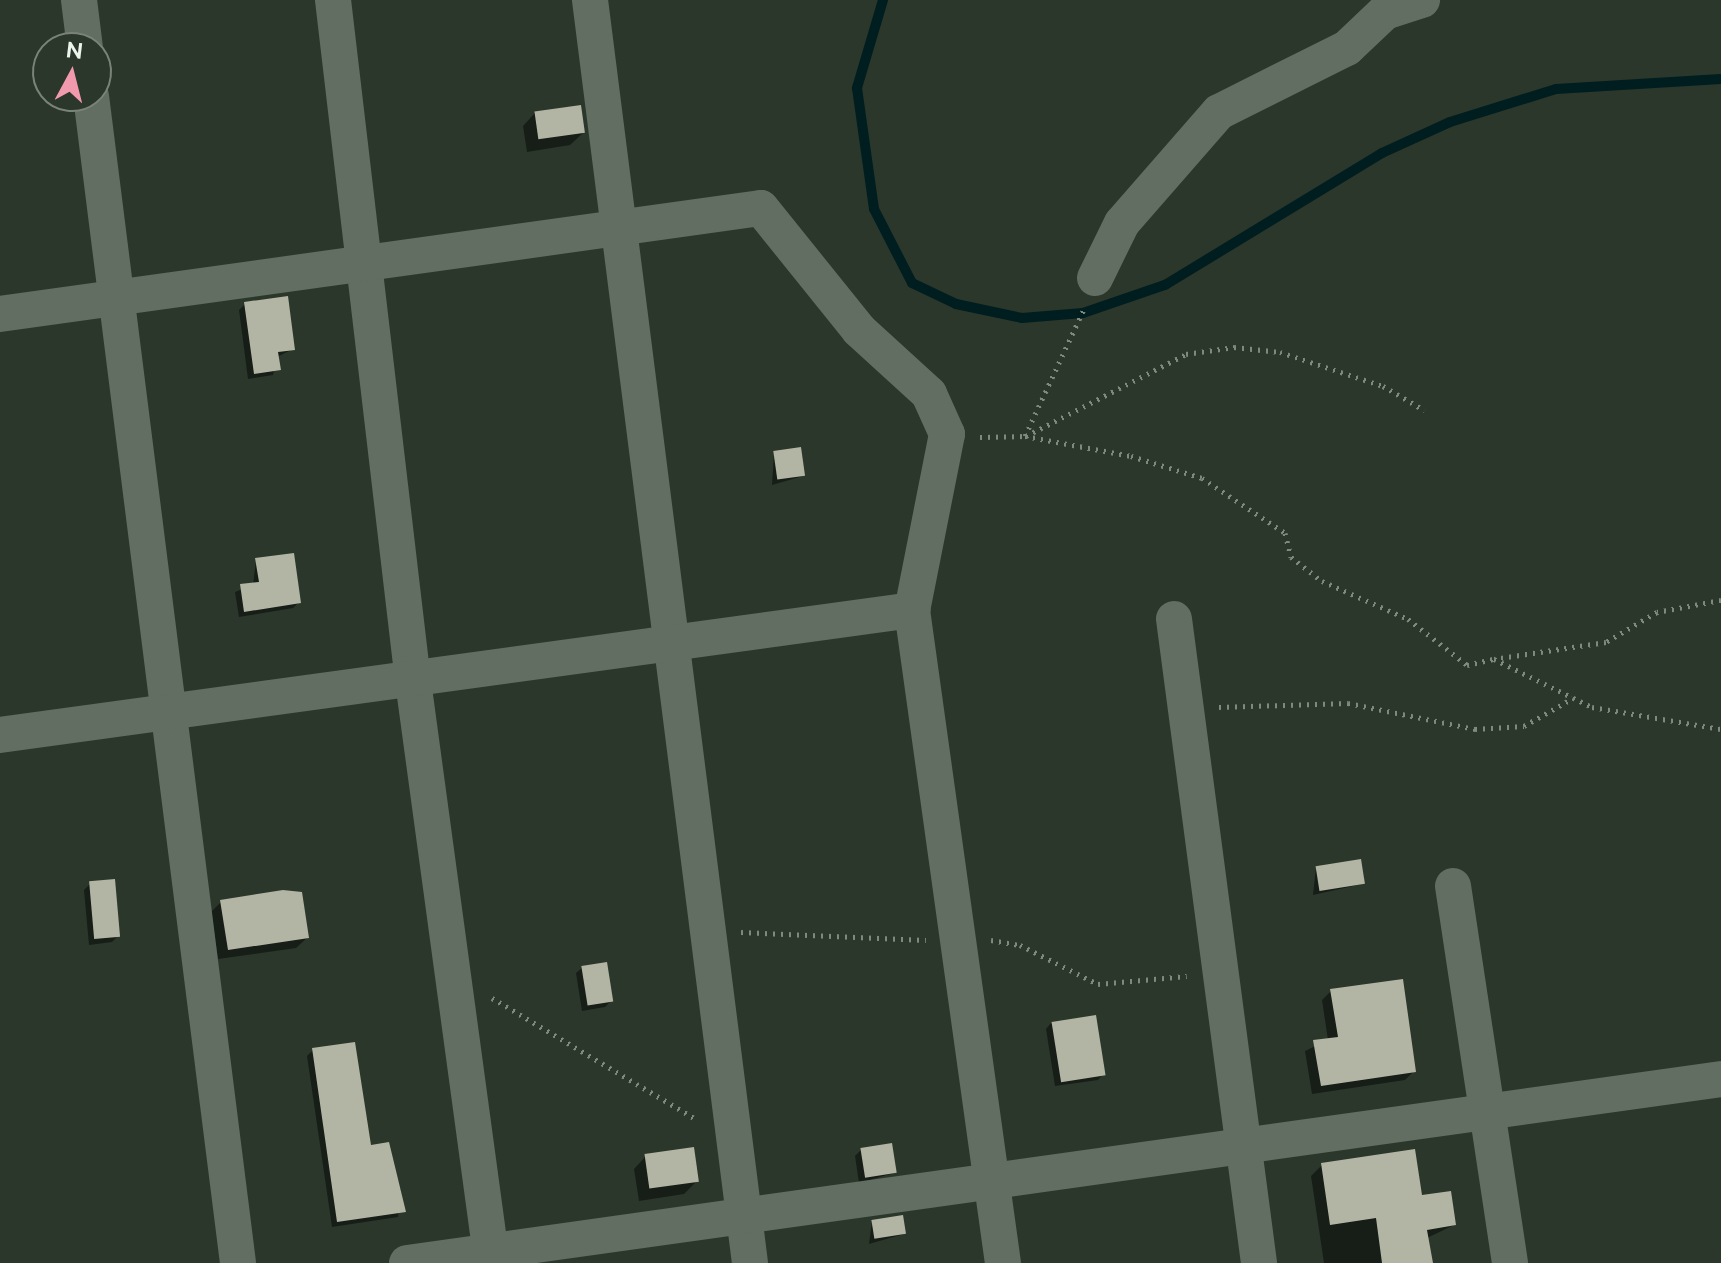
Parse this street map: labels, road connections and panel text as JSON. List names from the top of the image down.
{
  "north": "top"
}
